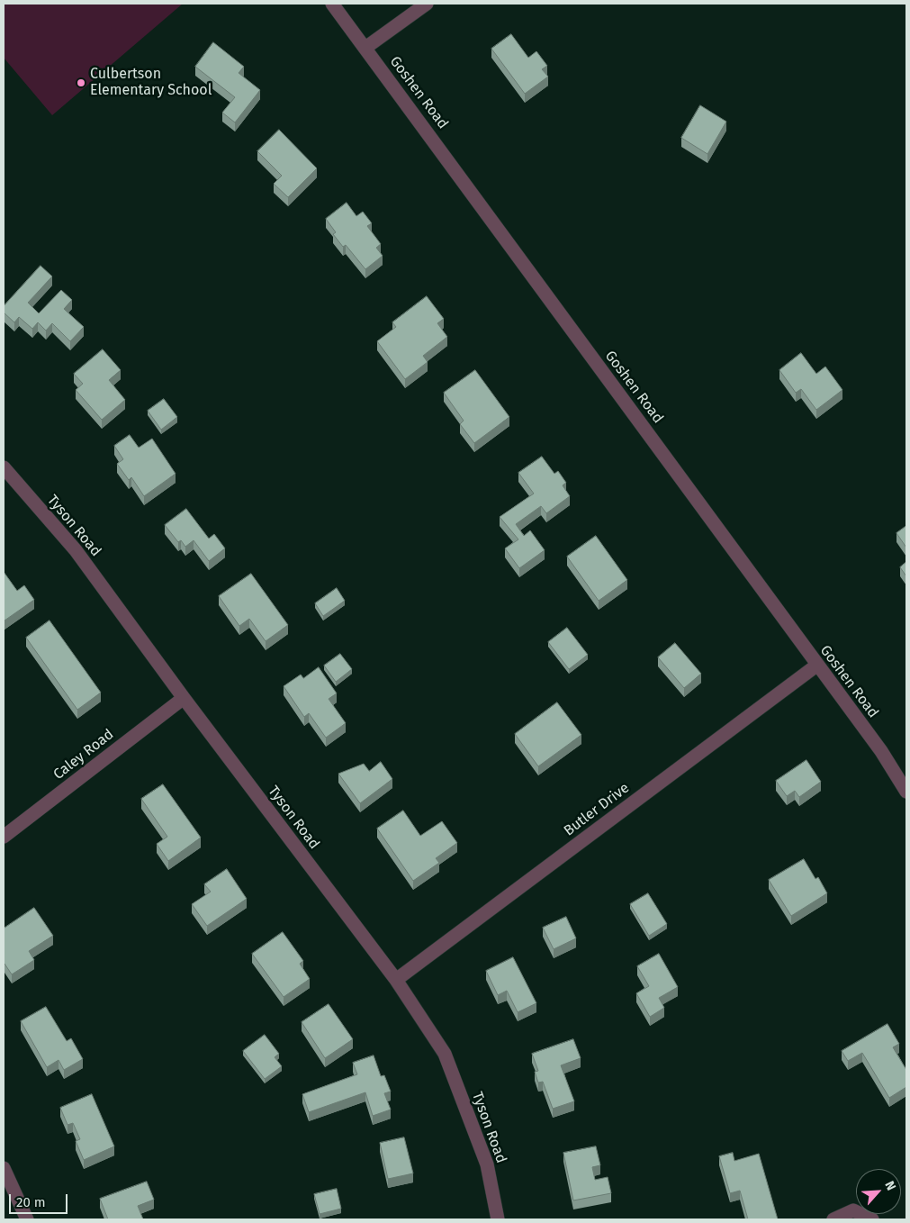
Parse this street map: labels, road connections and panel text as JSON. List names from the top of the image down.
{
  "streets": {
    "street": [
      "Goshen Road",
      "Tyson Road",
      "Caley Road",
      "Butler Drive"
    ]
  },
  "crossings": [
    ["Goshen Road", "Butler Drive"],
    ["Tyson Road", "Caley Road"],
    ["Tyson Road", "Butler Drive"]
  ],
  "places": ["Culbertson Elementary School"],
  "scale_bar": "20 m",
  "north": "top right"
}
